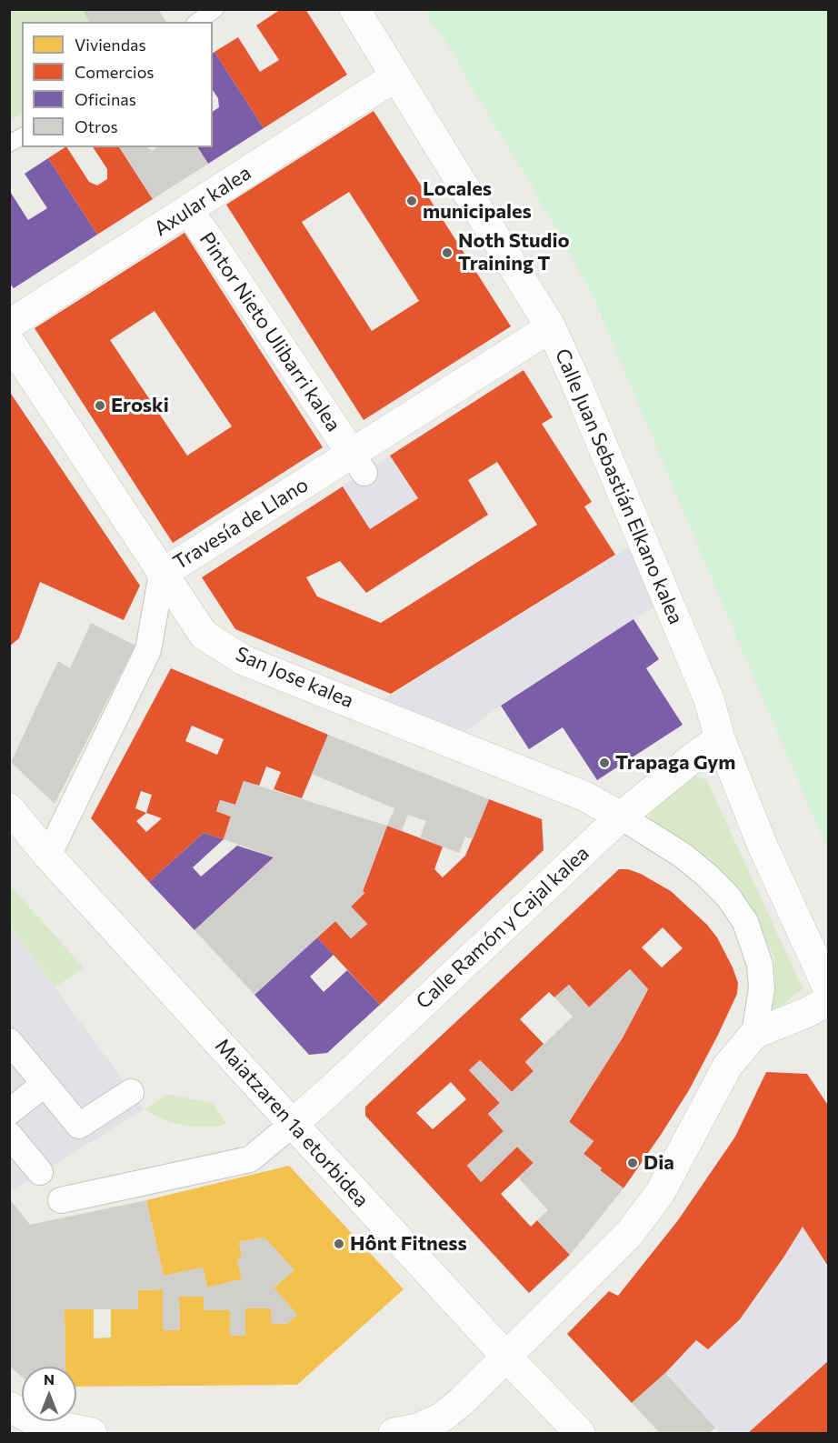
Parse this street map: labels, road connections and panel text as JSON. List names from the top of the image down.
{
  "streets": {
    "street": [
      "Axular kalea",
      "Pintor Nieto Ulibarri kalea",
      "Calle Juan Sebastián Elkano kalea",
      "Travesía de Llano",
      "San Jose kalea",
      "Calle Ramón y Cajal kalea",
      "Maiatzaren 1a etorbidea"
    ]
  },
  "crossings": [
    ["Axular kalea", "Pintor Nieto Ulibarri kalea"],
    ["Axular kalea", "Calle Juan Sebastián Elkano kalea"],
    ["Pintor Nieto Ulibarri kalea", "Travesía de Llano"],
    ["Calle Juan Sebastián Elkano kalea", "Travesía de Llano"],
    ["Calle Juan Sebastián Elkano kalea", "Calle Ramón y Cajal kalea"],
    ["Travesía de Llano", "San Jose kalea"],
    ["Travesía de Llano", "Maiatzaren 1a etorbidea"],
    ["San Jose kalea", "Calle Ramón y Cajal kalea"],
    ["Calle Ramón y Cajal kalea", "Maiatzaren 1a etorbidea"]
  ],
  "places": [
    "Locales municipales",
    "Noth Studio Training T",
    "Eroski",
    "Trapaga Gym",
    "Dia",
    "Hônt Fitness"
  ],
  "legend": [
    "Viviendas",
    "Comercios",
    "Oficinas",
    "Otros"
  ],
  "north": "top"
}
